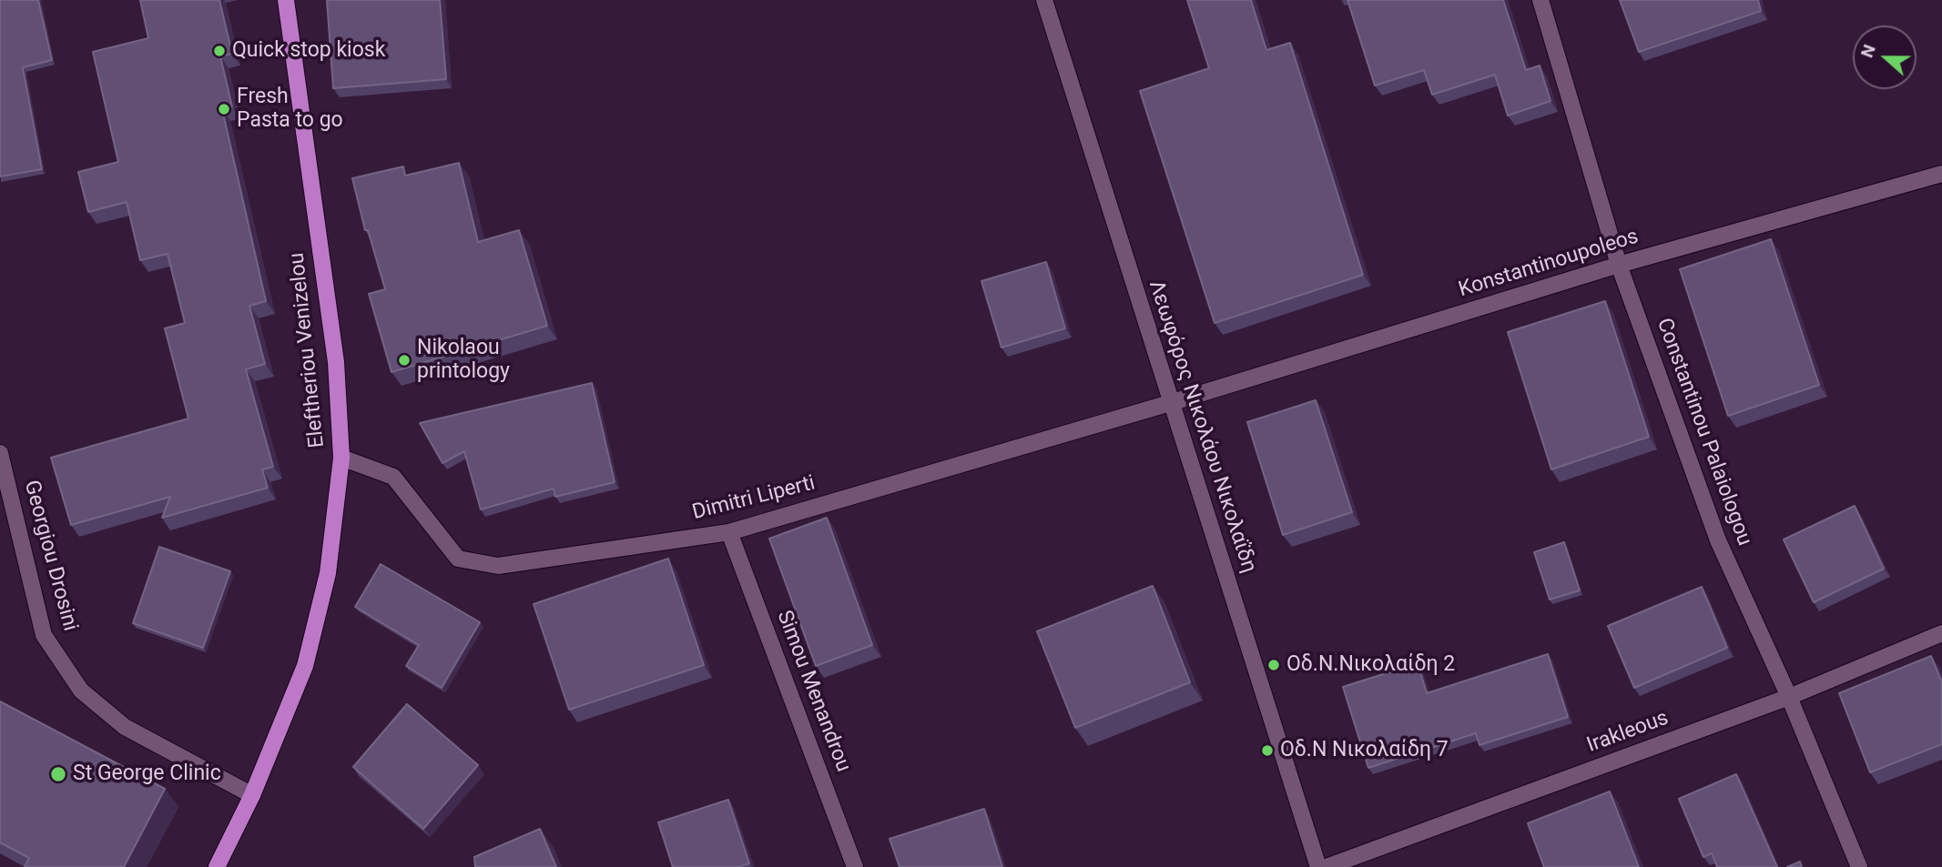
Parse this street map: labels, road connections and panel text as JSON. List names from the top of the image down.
{
  "streets": {
    "main road": ["Eleftheriou Venizelou"],
    "street": [
      "Konstantinoupoleos",
      "Λεωφόρος Νικολάου Νικολαΐδη",
      "Constantinou Palaiologou",
      "Dimitri Liperti",
      "Georgiou Drosini",
      "Simou Menandrou",
      "Irakleous"
    ]
  },
  "crossings": [
    ["Konstantinoupoleos", "Λεωφόρος Νικολάου Νικολαΐδη"],
    ["Konstantinoupoleos", "Constantinou Palaiologou"],
    ["Konstantinoupoleos", "Dimitri Liperti"],
    ["Eleftheriou Venizelou", "Dimitri Liperti"],
    ["Eleftheriou Venizelou", "Georgiou Drosini"],
    ["Λεωφόρος Νικολάου Νικολαΐδη", "Dimitri Liperti"],
    ["Constantinou Palaiologou", "Irakleous"],
    ["Dimitri Liperti", "Simou Menandrou"]
  ],
  "places": [
    "Quick stop kiosk",
    "Fresh Pasta to go",
    "Nikolaou printology",
    "Οδ.Ν.Νικολαίδη 2",
    "Οδ.Ν Νικολαίδη 7",
    "St George Clinic"
  ],
  "north": "left"
}
